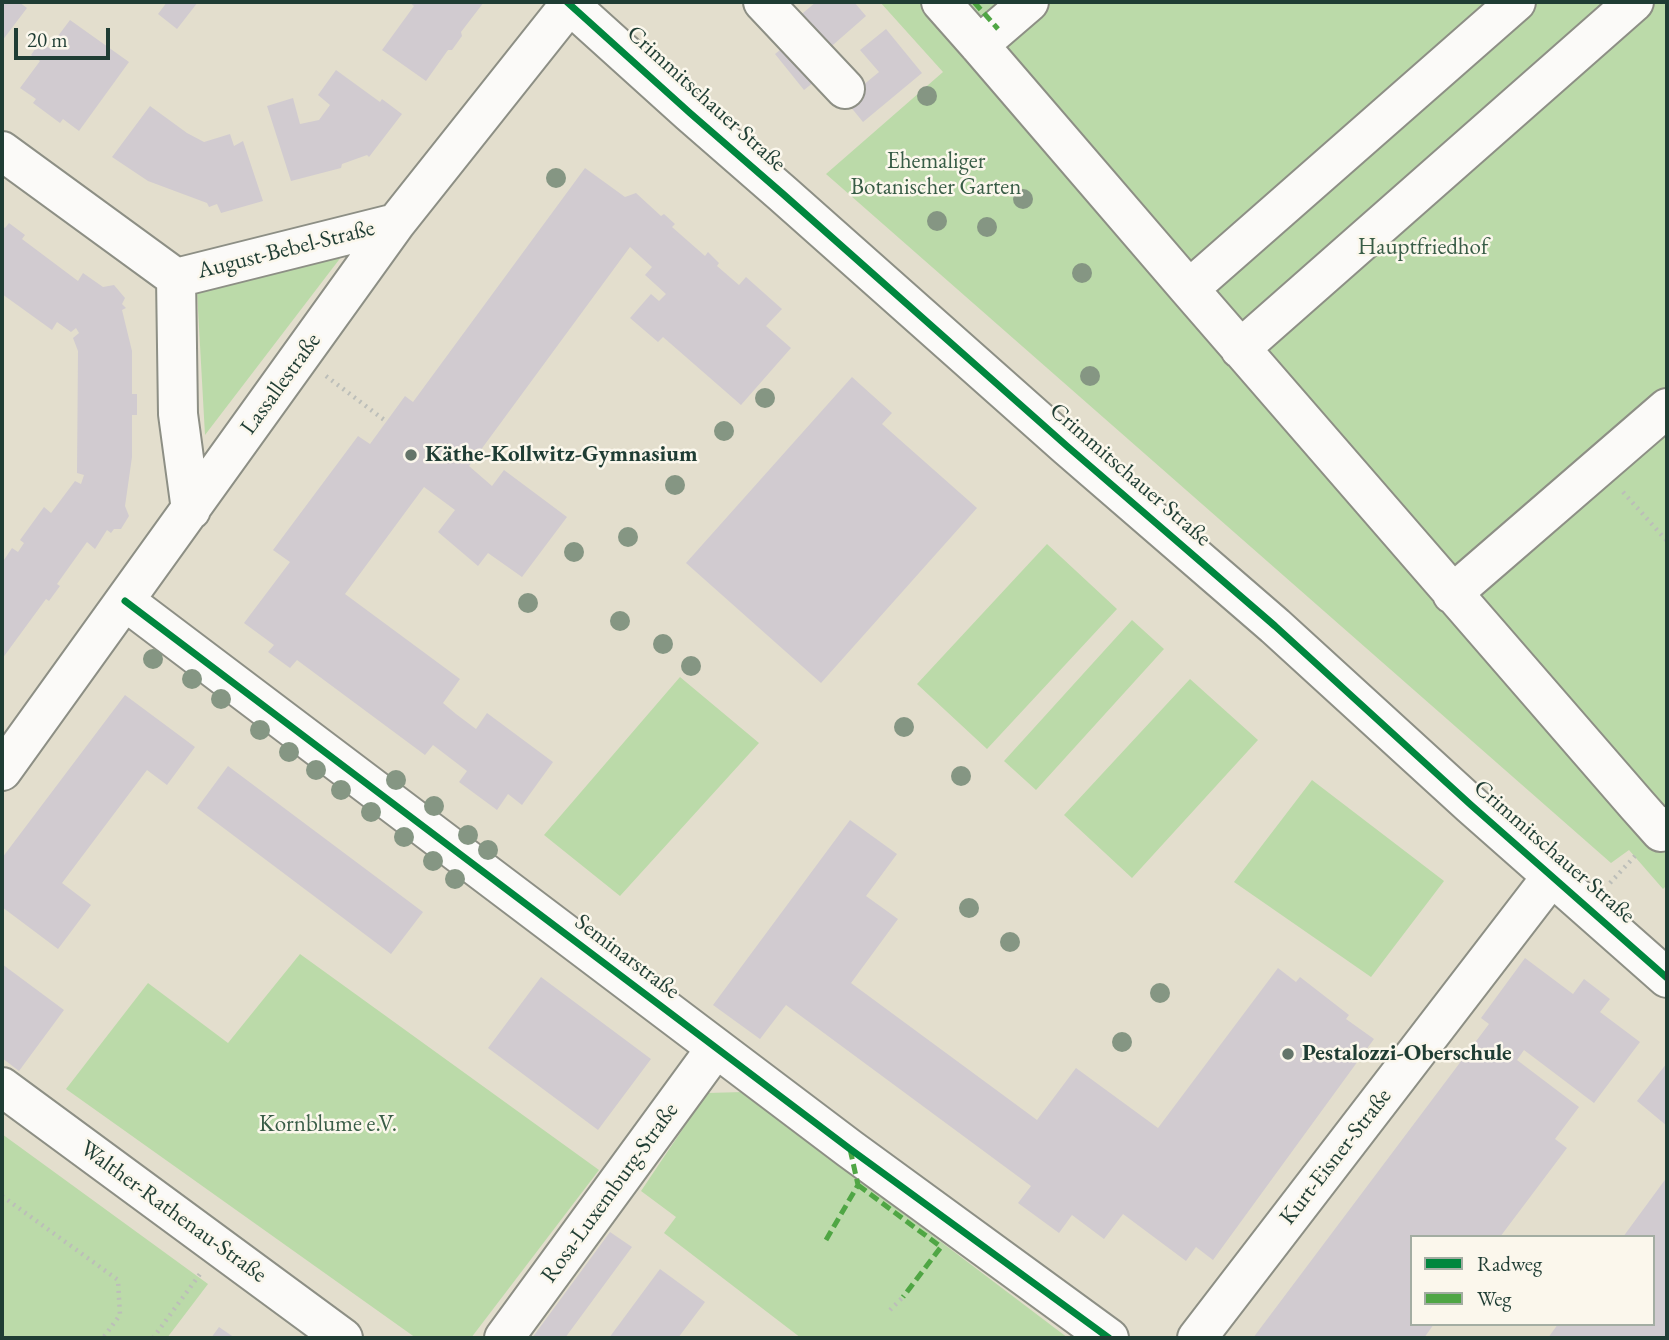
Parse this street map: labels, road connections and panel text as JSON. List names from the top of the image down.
{
  "streets": {
    "street": [
      "Crimmitschauer Straße",
      "August-Bebel-Straße",
      "Lassallestraße",
      "Seminarstraße",
      "Kurt-Eisner-Straße",
      "Rosa-Luxemburg-Straße",
      "Walther-Rathenau-Straße"
    ]
  },
  "crossings": [
    ["Crimmitschauer Straße", "Lassallestraße"],
    ["Crimmitschauer Straße", "Kurt-Eisner-Straße"],
    ["August-Bebel-Straße", "Lassallestraße"],
    ["Lassallestraße", "Seminarstraße"],
    ["Seminarstraße", "Rosa-Luxemburg-Straße"]
  ],
  "parks": ["Ehemaliger Botanischer Garten", "Hauptfriedhof", "Kornblume e.V."],
  "places": ["Käthe-Kollwitz-Gymnasium", "Pestalozzi-Oberschule"],
  "legend": ["Radweg", "Weg"],
  "scale_bar": "20 m"
}
